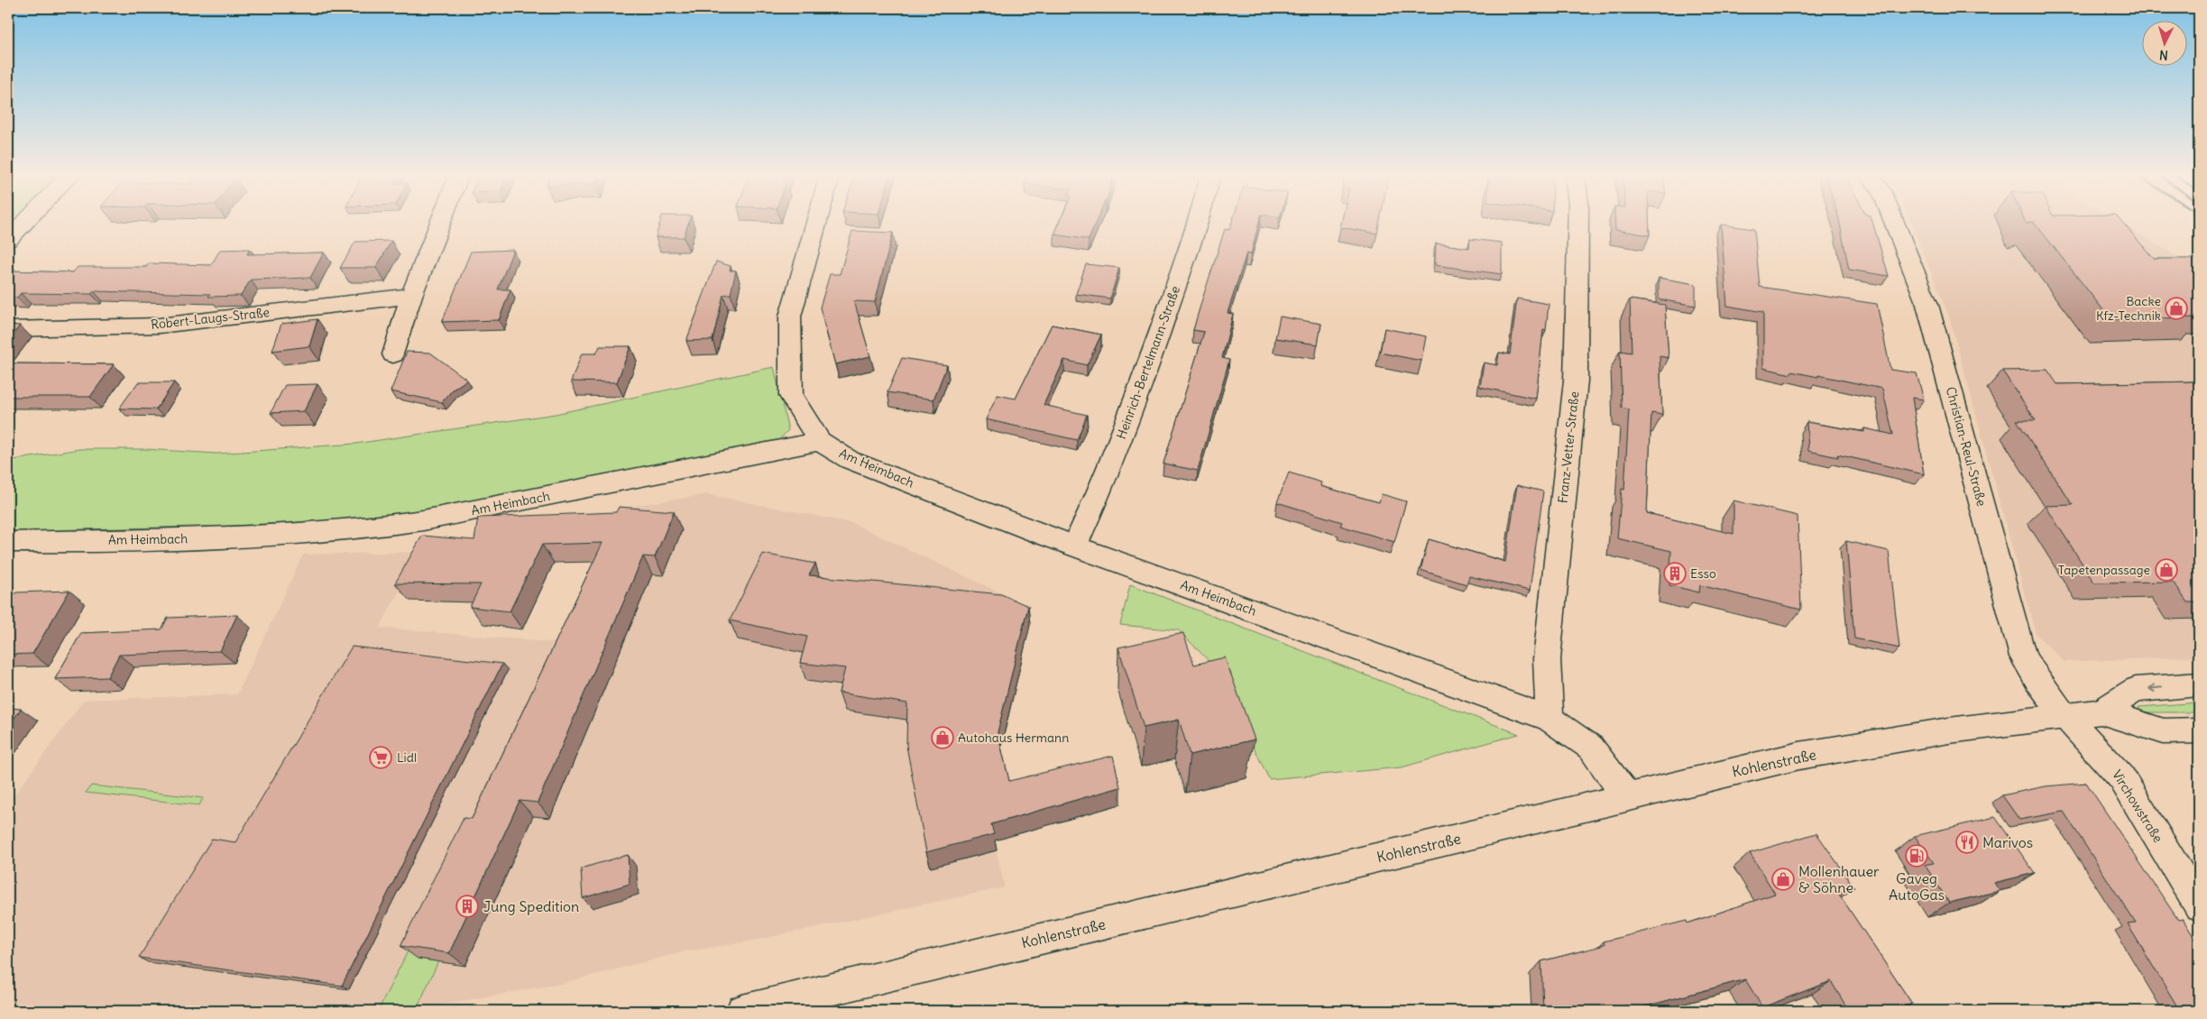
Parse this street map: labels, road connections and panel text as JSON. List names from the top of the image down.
{
  "streets": {
    "street": [
      "Robert-Laugs-Straße",
      "Heinrich-Bertelmann-Straße",
      "Christian-Reul-Straße",
      "Franz-Vetter-Straße",
      "Am Heimbach",
      "Kohlenstraße",
      "Virchowstraße"
    ]
  },
  "crossings": [
    ["Heinrich-Bertelmann-Straße", "Am Heimbach"],
    ["Christian-Reul-Straße", "Kohlenstraße"],
    ["Christian-Reul-Straße", "Virchowstraße"],
    ["Franz-Vetter-Straße", "Am Heimbach"],
    ["Am Heimbach", "Kohlenstraße"],
    ["Kohlenstraße", "Virchowstraße"]
  ],
  "places": {
    "shop": [
      "Backe Kfz-Technik",
      "Tapetenpassage",
      "Autohaus Hermann",
      "Mollenhauer & Söhne"
    ],
    "building": ["Esso", "Jung Spedition"],
    "supermarket": ["Lidl"],
    "restaurant": ["Marivos"],
    "fuel station": ["Gaveg AutoGas"]
  },
  "north": "bottom"
}
